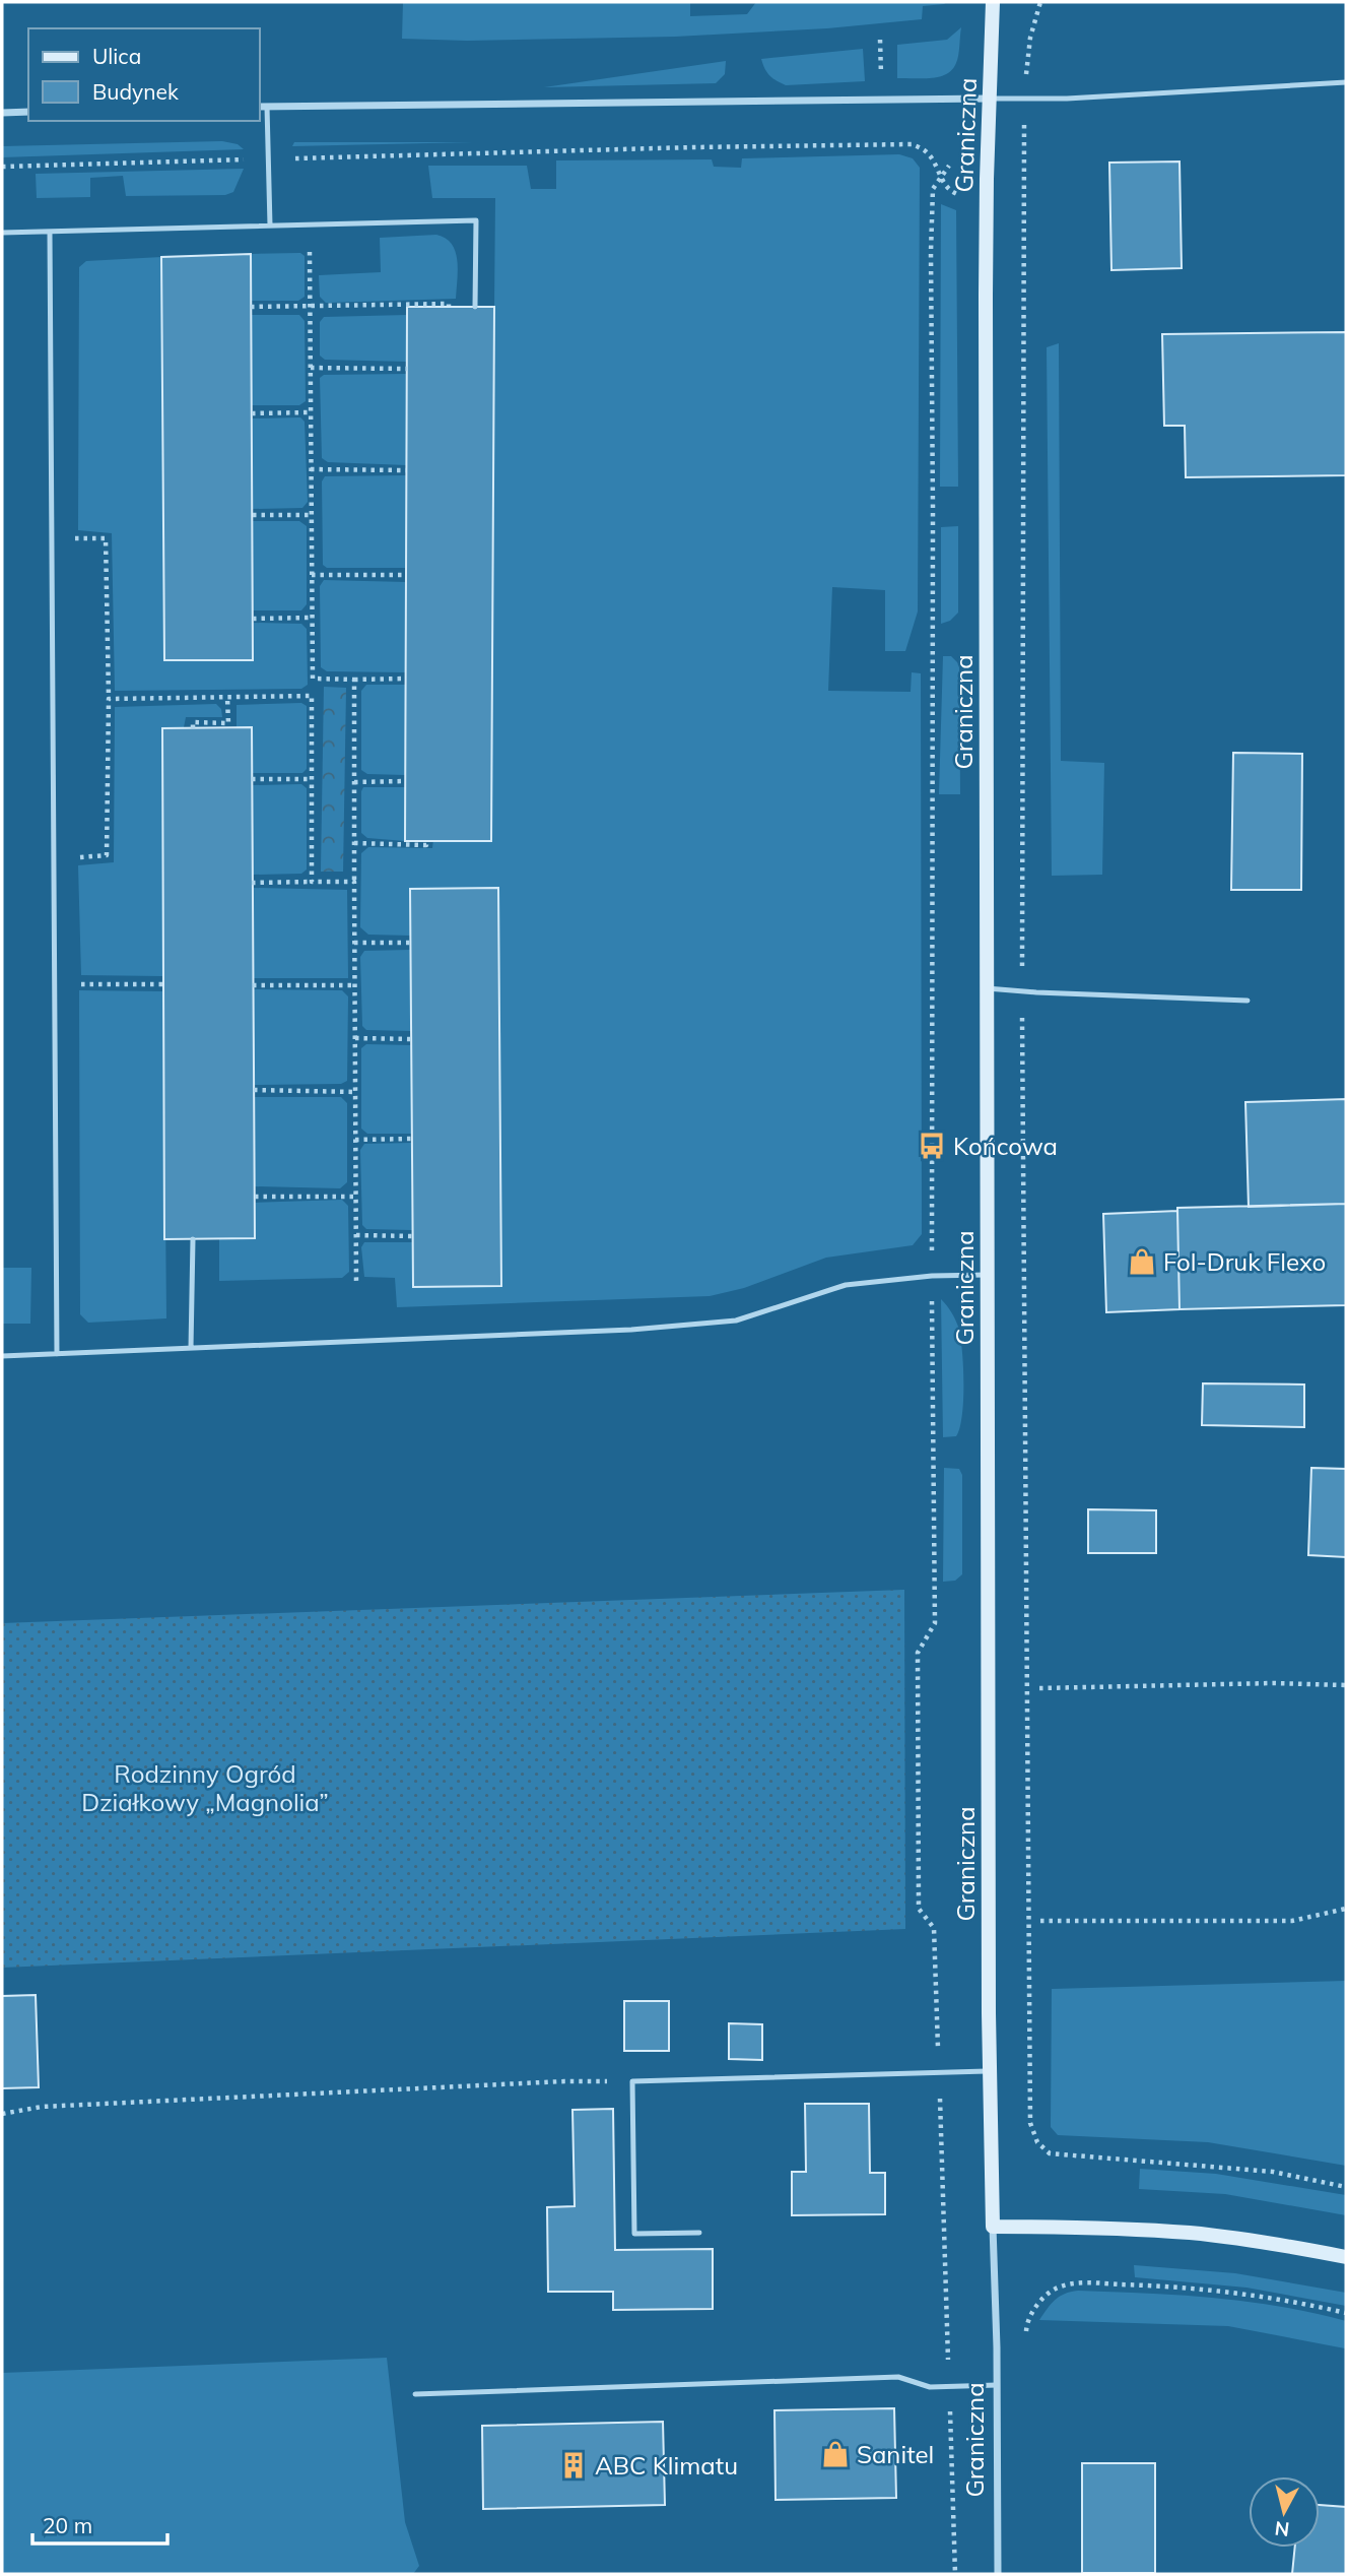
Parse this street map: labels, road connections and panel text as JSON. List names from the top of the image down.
{
  "streets": {
    "street": ["Graniczna"]
  },
  "parks": ["Rodzinny Ogród Działkowy „Magnolia”"],
  "places": {
    "bus stop": ["Końcowa"],
    "shop": ["Fol-Druk Flexo", "Sanitel"],
    "building": ["ABC Klimatu"]
  },
  "legend": ["Ulica", "Budynek"],
  "scale_bar": "20 m",
  "north": "bottom"
}
